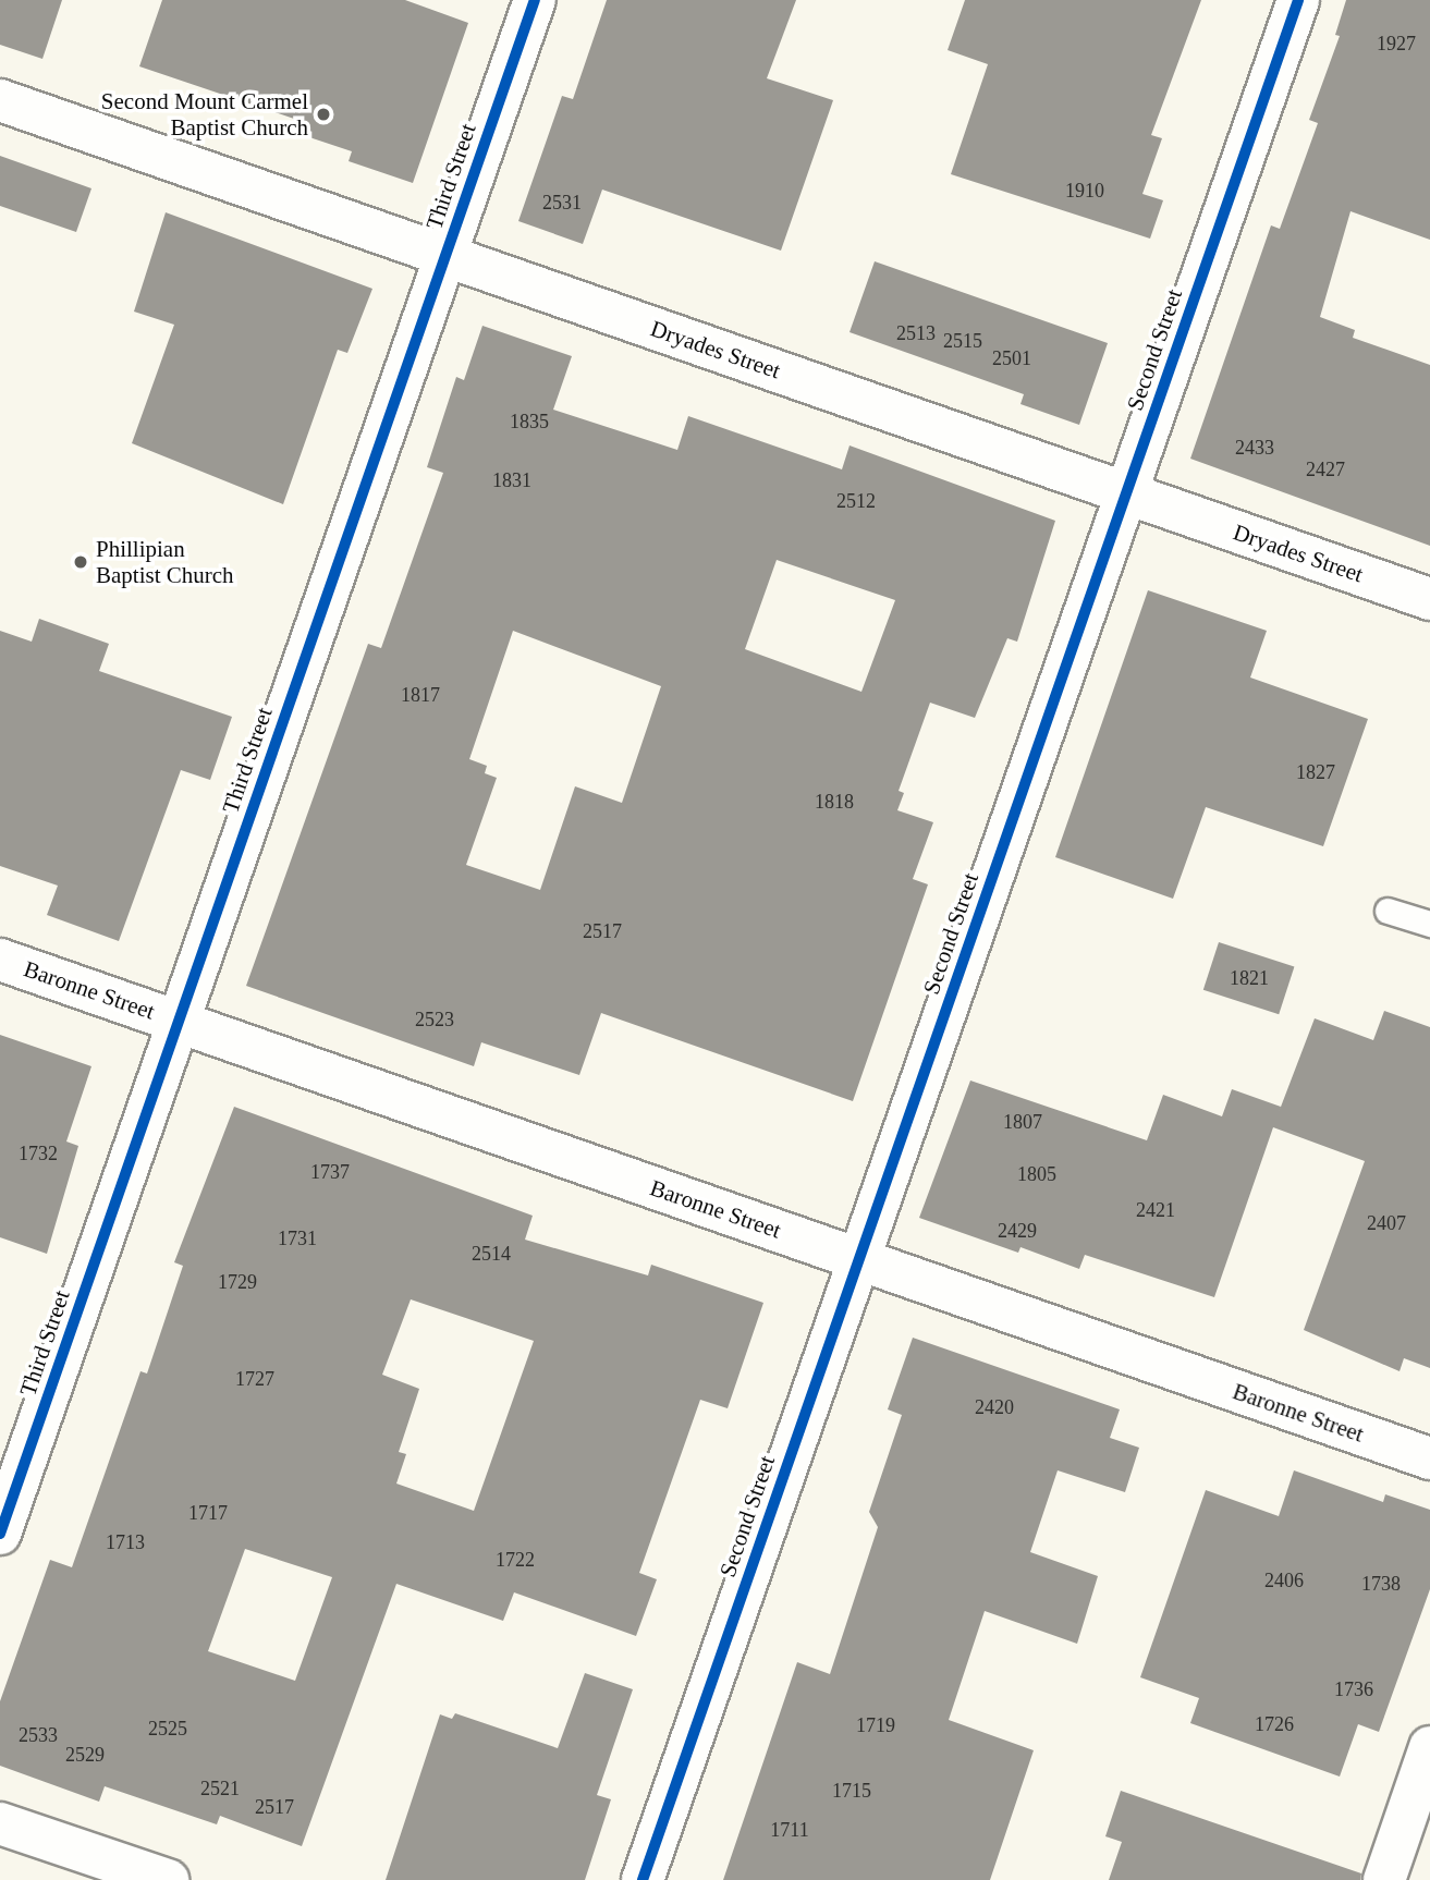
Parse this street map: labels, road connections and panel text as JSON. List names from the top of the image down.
{
  "streets": {
    "street": [
      "Third Street",
      "Dryades Street",
      "Second Street",
      "Baronne Street"
    ]
  },
  "crossings": [
    ["Third Street", "Dryades Street"],
    ["Third Street", "Baronne Street"],
    ["Dryades Street", "Second Street"],
    ["Second Street", "Baronne Street"]
  ],
  "places": ["Second Mount Carmel Baptist Church", "Phillipian Baptist Church"],
  "house_numbers": [
    "1927",
    "1910",
    "2531",
    "2513",
    "2515",
    "2501",
    "1835",
    "2433",
    "2427",
    "1831",
    "2512",
    "1817",
    "1827",
    "1818",
    "2517",
    "1821",
    "2523",
    "1807",
    "1732",
    "1737",
    "1805",
    "2421",
    "2407",
    "2429",
    "1731",
    "2514",
    "1729",
    "1727",
    "2420",
    "1717",
    "1713",
    "1722",
    "2406",
    "1738",
    "1736",
    "1726",
    "1719",
    "2525",
    "2533",
    "2529",
    "2521",
    "1715",
    "2517",
    "1711"
  ]
}
